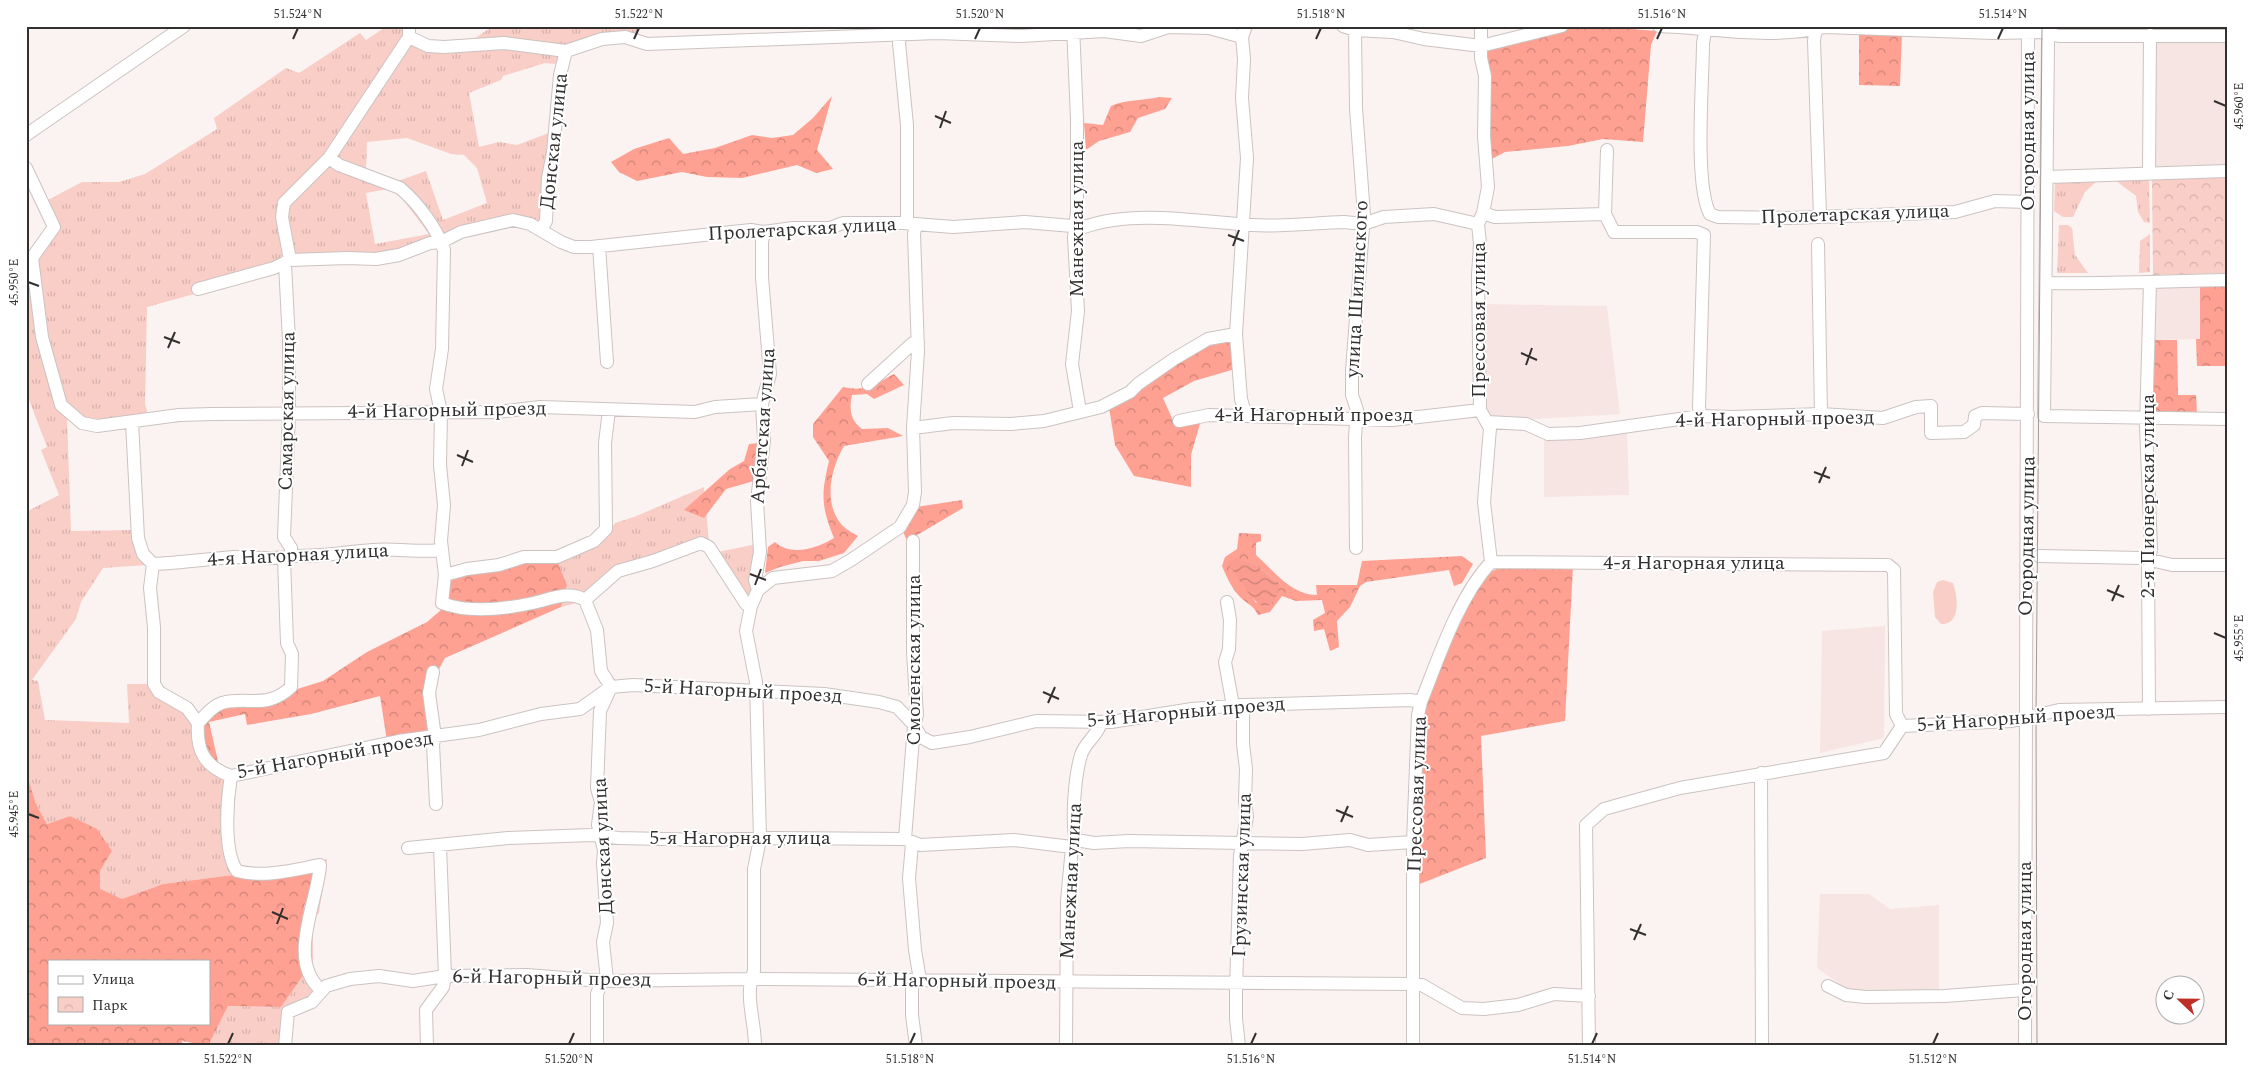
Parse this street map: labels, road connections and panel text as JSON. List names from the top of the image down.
{
  "streets": {
    "street": [
      "Огородная улица",
      "Донская улица",
      "Пролетарская улица",
      "Манежная улица",
      "улица Шилинского",
      "Прессовая улица",
      "4-й Нагорный проезд",
      "Самарская улица",
      "Арбатская улица",
      "2-я Пионерская улица",
      "4-я Нагорная улица",
      "Смоленская улица",
      "5-й Нагорный проезд",
      "5-я Нагорная улица",
      "Грузинская улица",
      "6-й Нагорный проезд"
    ]
  },
  "crossings": [
    ["Огородная улица", "Пролетарская улица"],
    ["Огородная улица", "4-й Нагорный проезд"],
    ["Огородная улица", "5-й Нагорный проезд"],
    ["Донская улица", "Пролетарская улица"],
    ["Донская улица", "5-й Нагорный проезд"],
    ["Донская улица", "5-я Нагорная улица"],
    ["Донская улица", "6-й Нагорный проезд"],
    ["Пролетарская улица", "Манежная улица"],
    ["Пролетарская улица", "улица Шилинского"],
    ["Пролетарская улица", "Прессовая улица"],
    ["Пролетарская улица", "Самарская улица"],
    ["Пролетарская улица", "Арбатская улица"],
    ["Манежная улица", "5-й Нагорный проезд"],
    ["Манежная улица", "5-я Нагорная улица"],
    ["Манежная улица", "6-й Нагорный проезд"],
    ["улица Шилинского", "4-й Нагорный проезд"],
    ["Прессовая улица", "4-й Нагорный проезд"],
    ["Прессовая улица", "4-я Нагорная улица"],
    ["Прессовая улица", "5-й Нагорный проезд"],
    ["Прессовая улица", "5-я Нагорная улица"],
    ["Прессовая улица", "6-й Нагорный проезд"],
    ["4-й Нагорный проезд", "Самарская улица"],
    ["4-й Нагорный проезд", "Арбатская улица"],
    ["Самарская улица", "4-я Нагорная улица"],
    ["Самарская улица", "5-й Нагорный проезд"],
    ["2-я Пионерская улица", "5-й Нагорный проезд"],
    ["4-я Нагорная улица", "5-й Нагорный проезд"],
    ["Смоленская улица", "5-й Нагорный проезд"],
    ["Смоленская улица", "5-я Нагорная улица"],
    ["Смоленская улица", "6-й Нагорный проезд"],
    ["5-й Нагорный проезд", "Грузинская улица"],
    ["5-й Нагорный проезд", "6-й Нагорный проезд"],
    ["5-я Нагорная улица", "Грузинская улица"],
    ["Грузинская улица", "6-й Нагорный проезд"]
  ],
  "legend": ["Улица", "Парк"],
  "north": "left",
  "coordinates": [
    "51.524°N",
    "51.522°N",
    "51.520°N",
    "51.518°N",
    "51.516°N",
    "51.514°N",
    "45.960°E",
    "45.950°E",
    "45.955°E",
    "45.945°E",
    "51.512°N"
  ]
}
